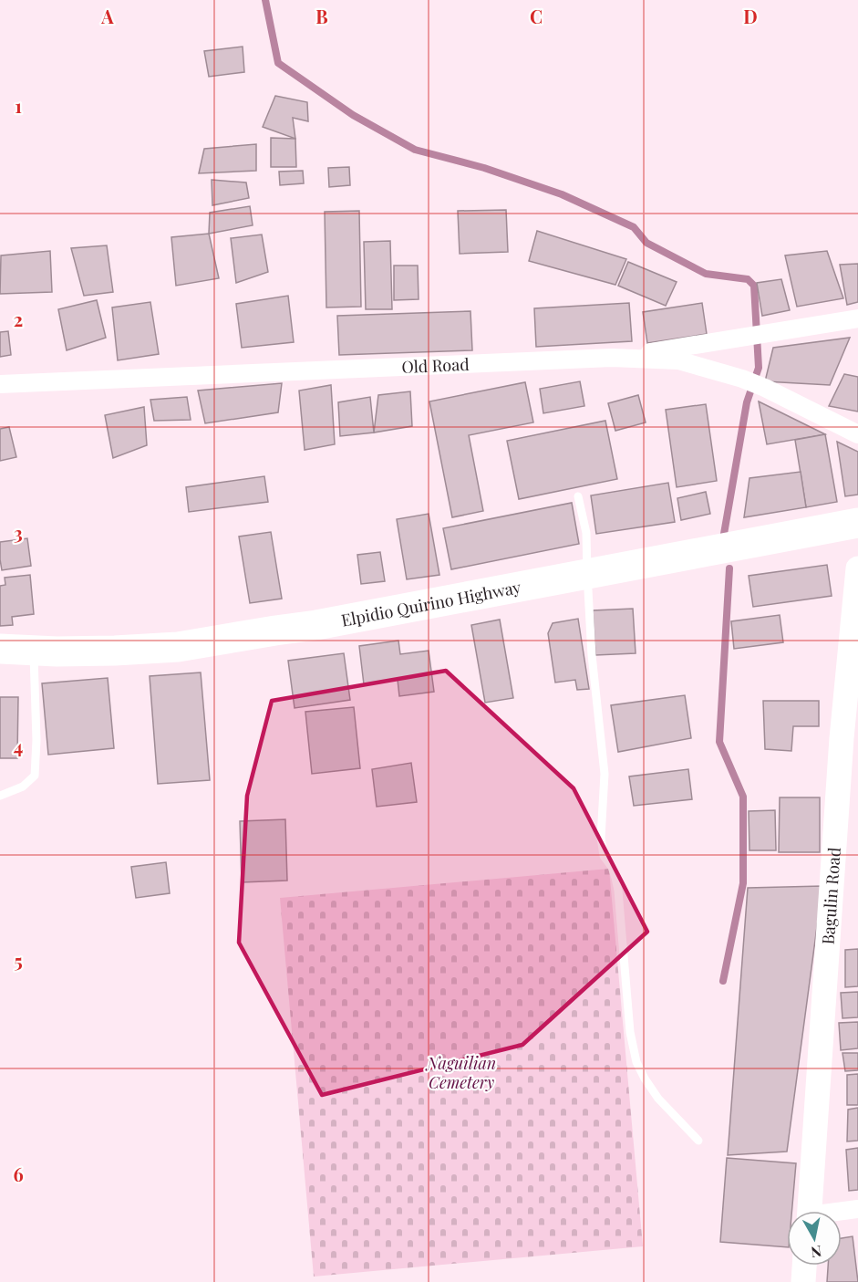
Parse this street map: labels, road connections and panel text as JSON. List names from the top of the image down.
{
  "streets": {
    "highway": ["Elpidio Quirino Highway"],
    "main road": ["Bagulin Road"],
    "street": ["Old Road"]
  },
  "parks": ["Naguilian Cemetery"],
  "north": "bottom",
  "grid": {
    "columns": [
      "A",
      "B",
      "C",
      "D"
    ],
    "rows": [
      "1",
      "2",
      "3",
      "4",
      "5",
      "6"
    ]
  }
}
